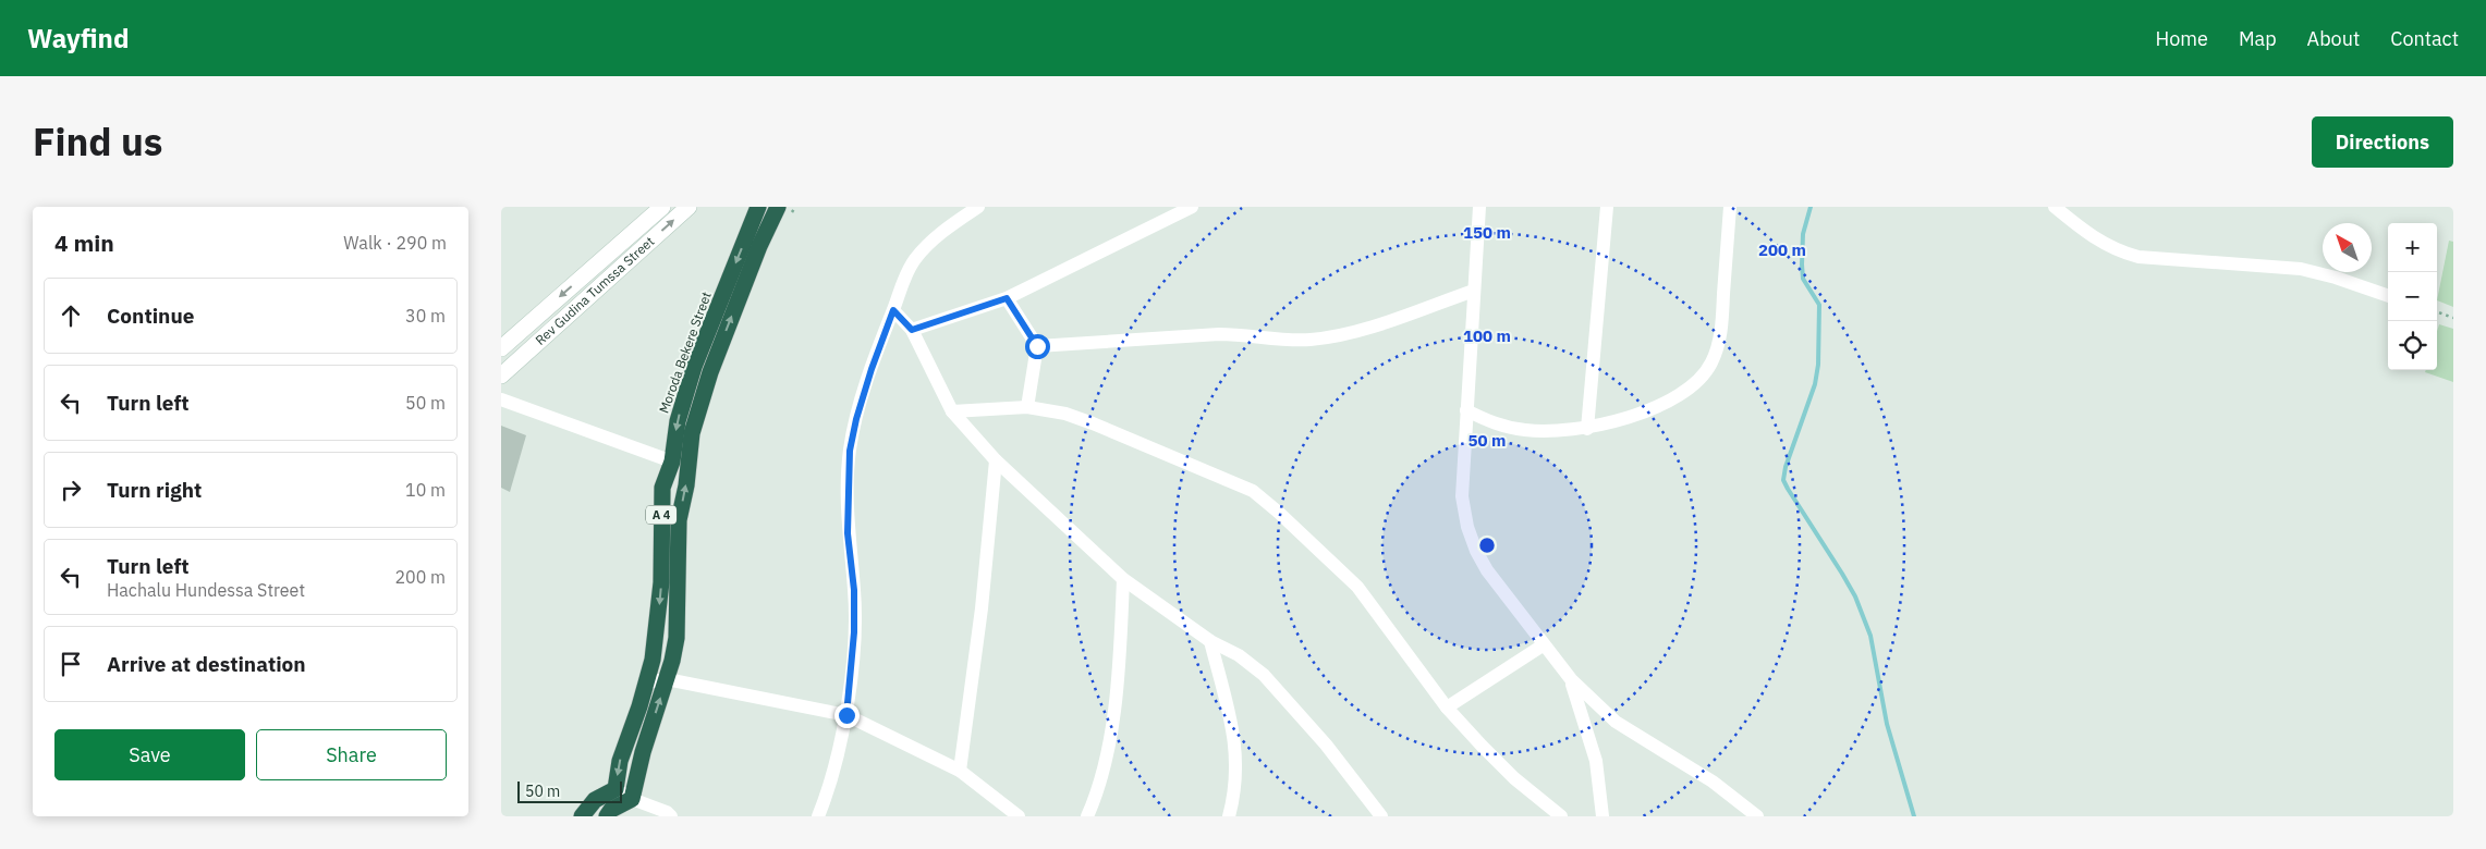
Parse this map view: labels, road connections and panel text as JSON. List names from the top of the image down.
{
  "streets": {
    "highway": ["Moroda Bekere Street", "A 4"],
    "street": ["Rev Gudina Tumssa Street"]
  },
  "scale_bar": "50 m",
  "north": "top left",
  "page": {
    "header": "Wayfind",
    "nav": [
      "Home",
      "Map",
      "About",
      "Contact"
    ],
    "title": "Find us",
    "buttons": [
      "Directions",
      ["Save", "Share"]
    ],
    "heading": ["4 min", "Walk · 290 m"],
    "map_buttons": ["+", "−"],
    "list": [
      ["Continue", "30 m"],
      ["Turn left", "50 m"],
      ["Turn right", "10 m"],
      ["Turn left", "Hachalu Hundessa Street", "200 m"],
      "Arrive at destination"
    ],
    "scale": "50 m"
  },
  "rings": [
    "150 m",
    "200 m",
    "100 m",
    "50 m"
  ]
}
